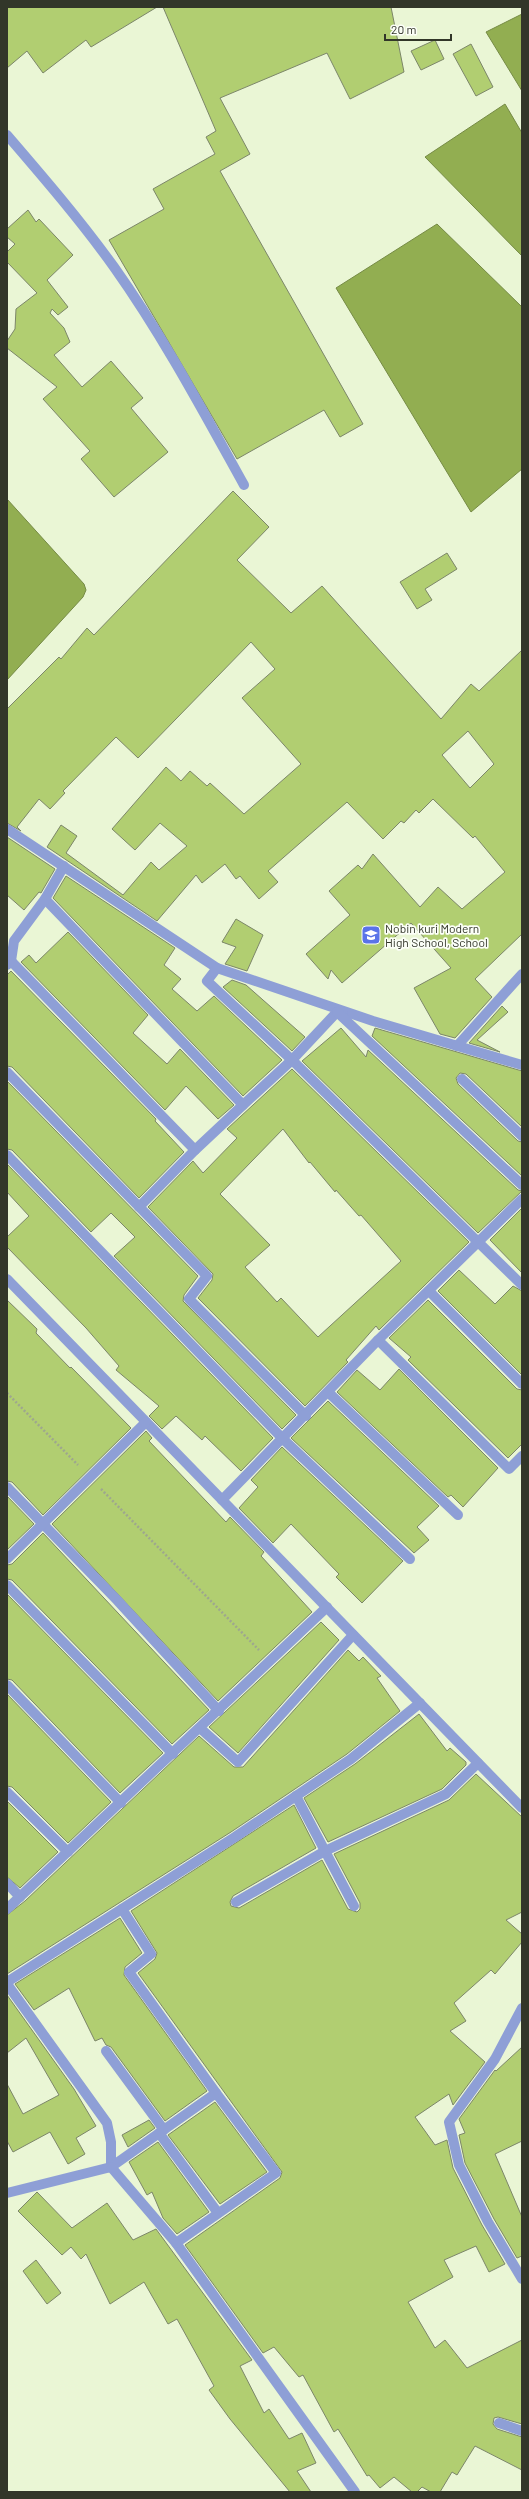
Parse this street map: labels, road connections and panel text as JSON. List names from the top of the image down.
{
  "places": {
    "school or university": ["Nobin kuri Modern High School, School"]
  },
  "scale_bar": "20 m"
}
